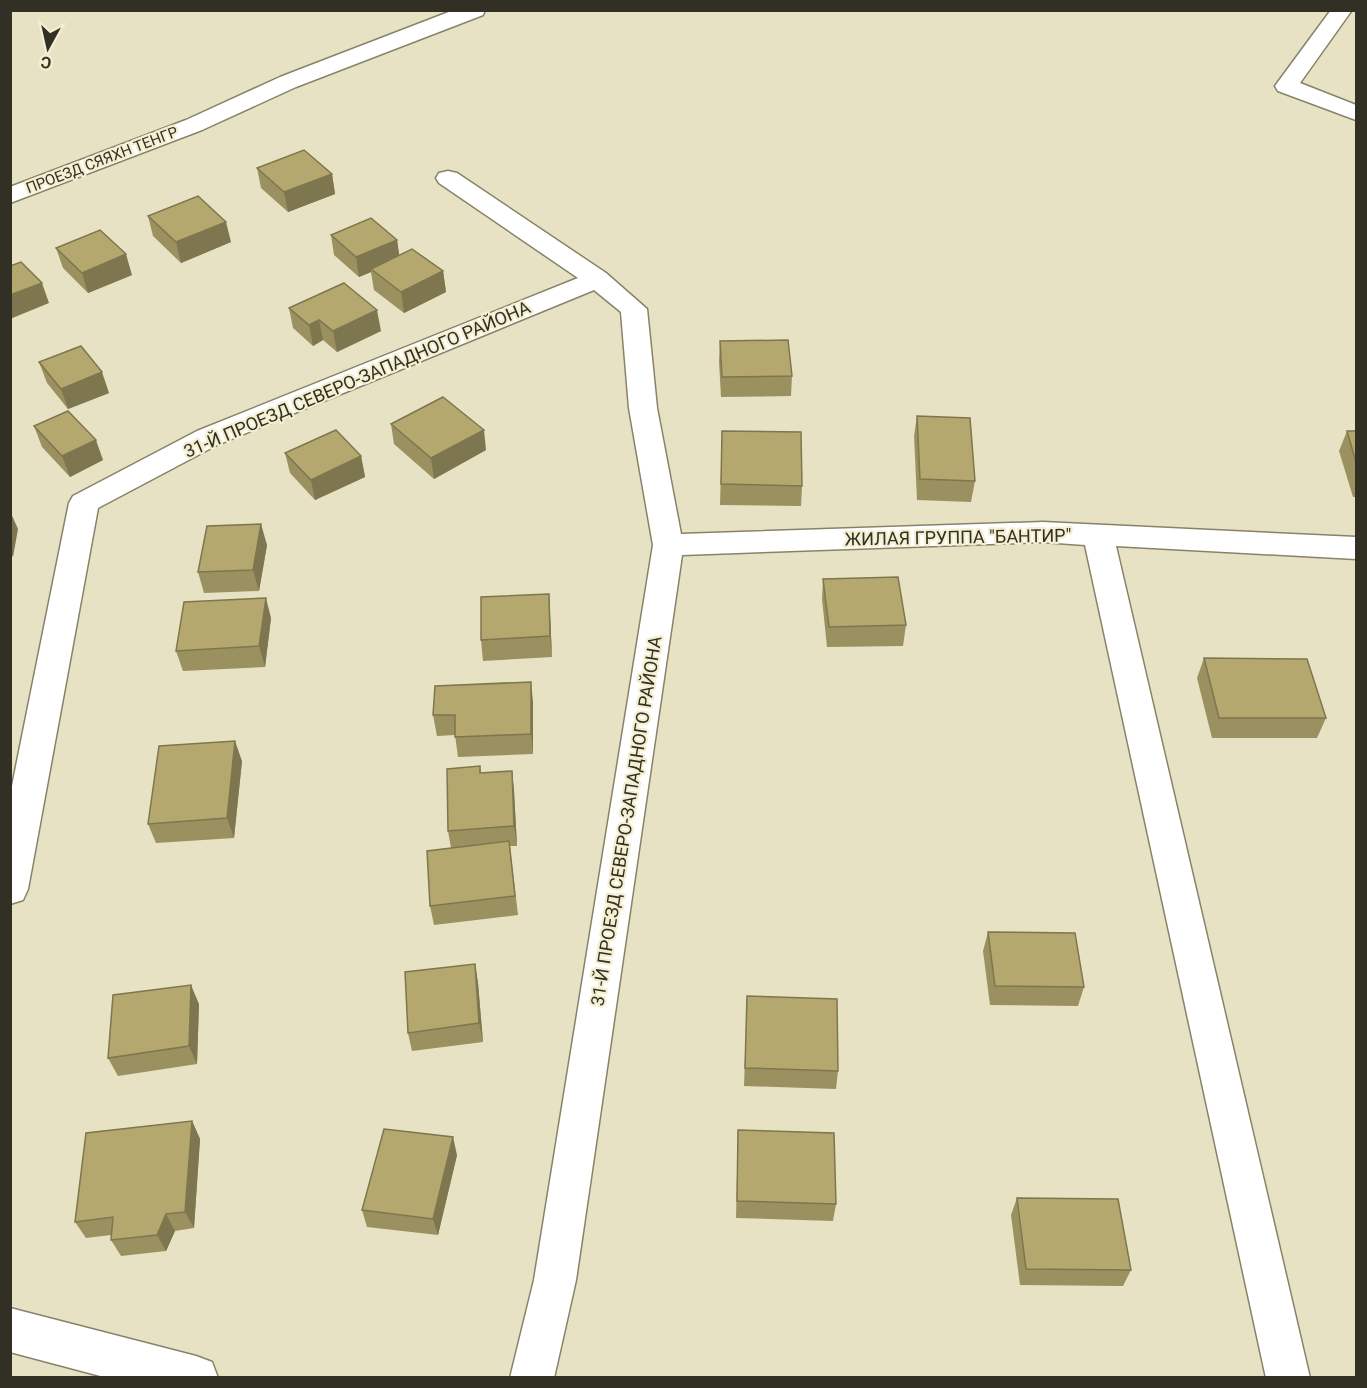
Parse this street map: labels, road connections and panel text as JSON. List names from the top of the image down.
{
  "streets": {
    "street": ["ПРОЕЗД СЯЯХН ТЕНГР", "31-Й ПРОЕЗД СЕВЕРО-ЗАПАДНОГО РАЙОНА", "ЖИЛАЯ ГРУППА \"БАНТИР\""]
  },
  "crossings": [
    ["31-Й ПРОЕЗД СЕВЕРО-ЗАПАДНОГО РАЙОНА", "ЖИЛАЯ ГРУППА \"БАНТИР\""]
  ],
  "north": "bottom"
}
